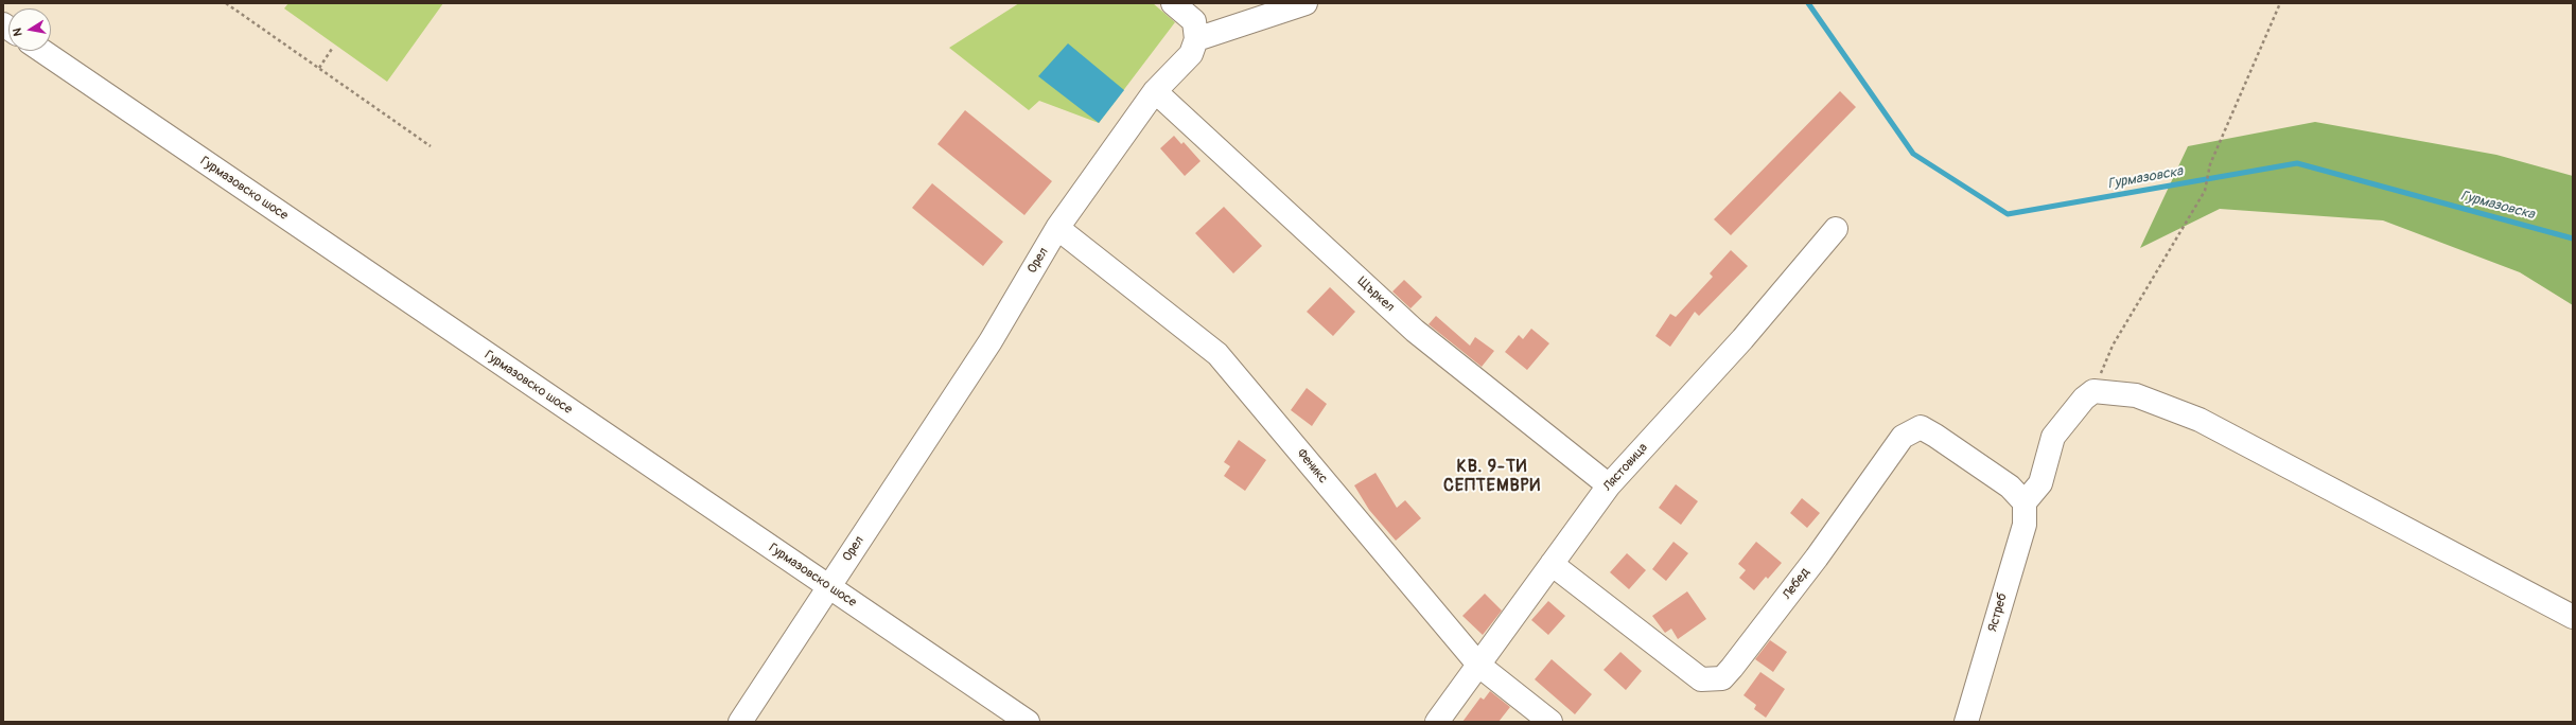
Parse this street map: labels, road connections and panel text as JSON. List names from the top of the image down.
{
  "streets": {
    "street": [
      "Гурмазовско шосе",
      "Орел",
      "Щъркел",
      "Феникс",
      "Лястовица",
      "Лебед",
      "Ястреб"
    ]
  },
  "crossings": [
    ["Гурмазовско шосе", "Орел"],
    ["Орел", "Щъркел"],
    ["Орел", "Феникс"],
    ["Щъркел", "Лястовица"],
    ["Феникс", "Лястовица"],
    ["Лястовица", "Лебед"],
    ["Лебед", "Ястреб"]
  ],
  "districts": ["КВ. 9-ТИ СЕПТЕМВРИ"],
  "water": ["Гурмазовска"],
  "north": "left"
}
